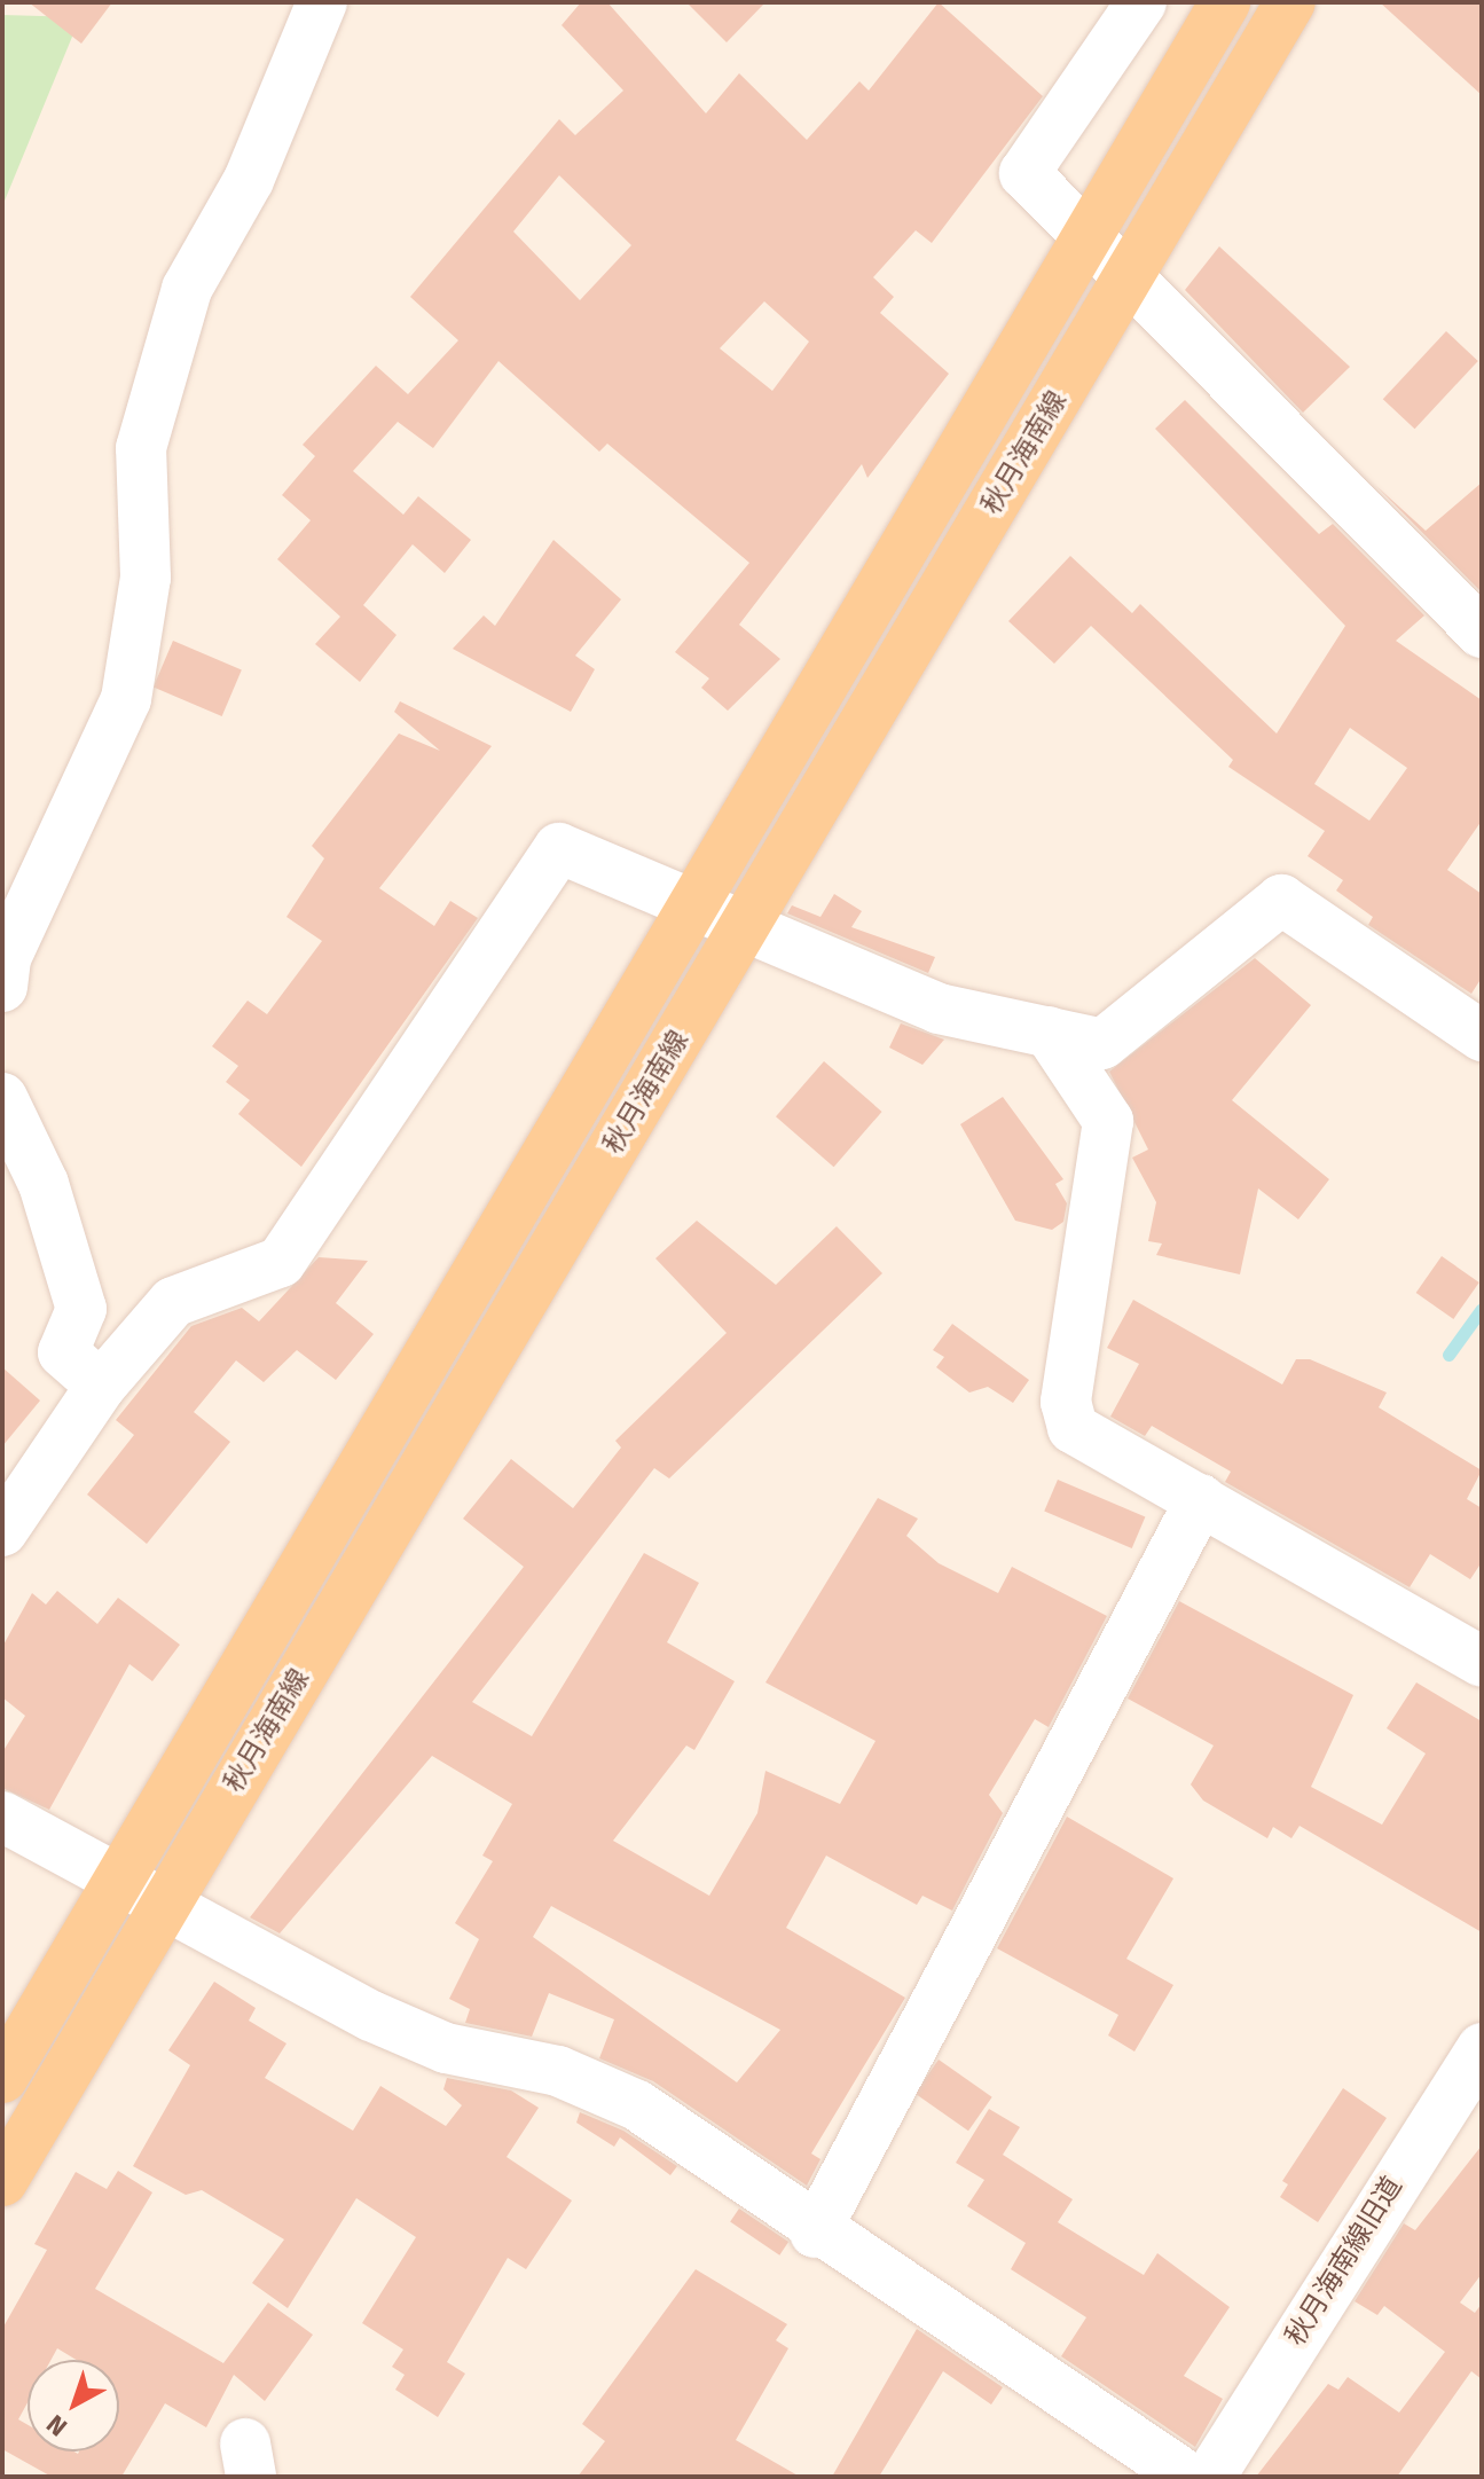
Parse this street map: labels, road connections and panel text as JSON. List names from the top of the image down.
{
  "streets": {
    "main road": ["秋月海南線"],
    "street": ["秋月海南線旧道"]
  },
  "north": "bottom left"
}
